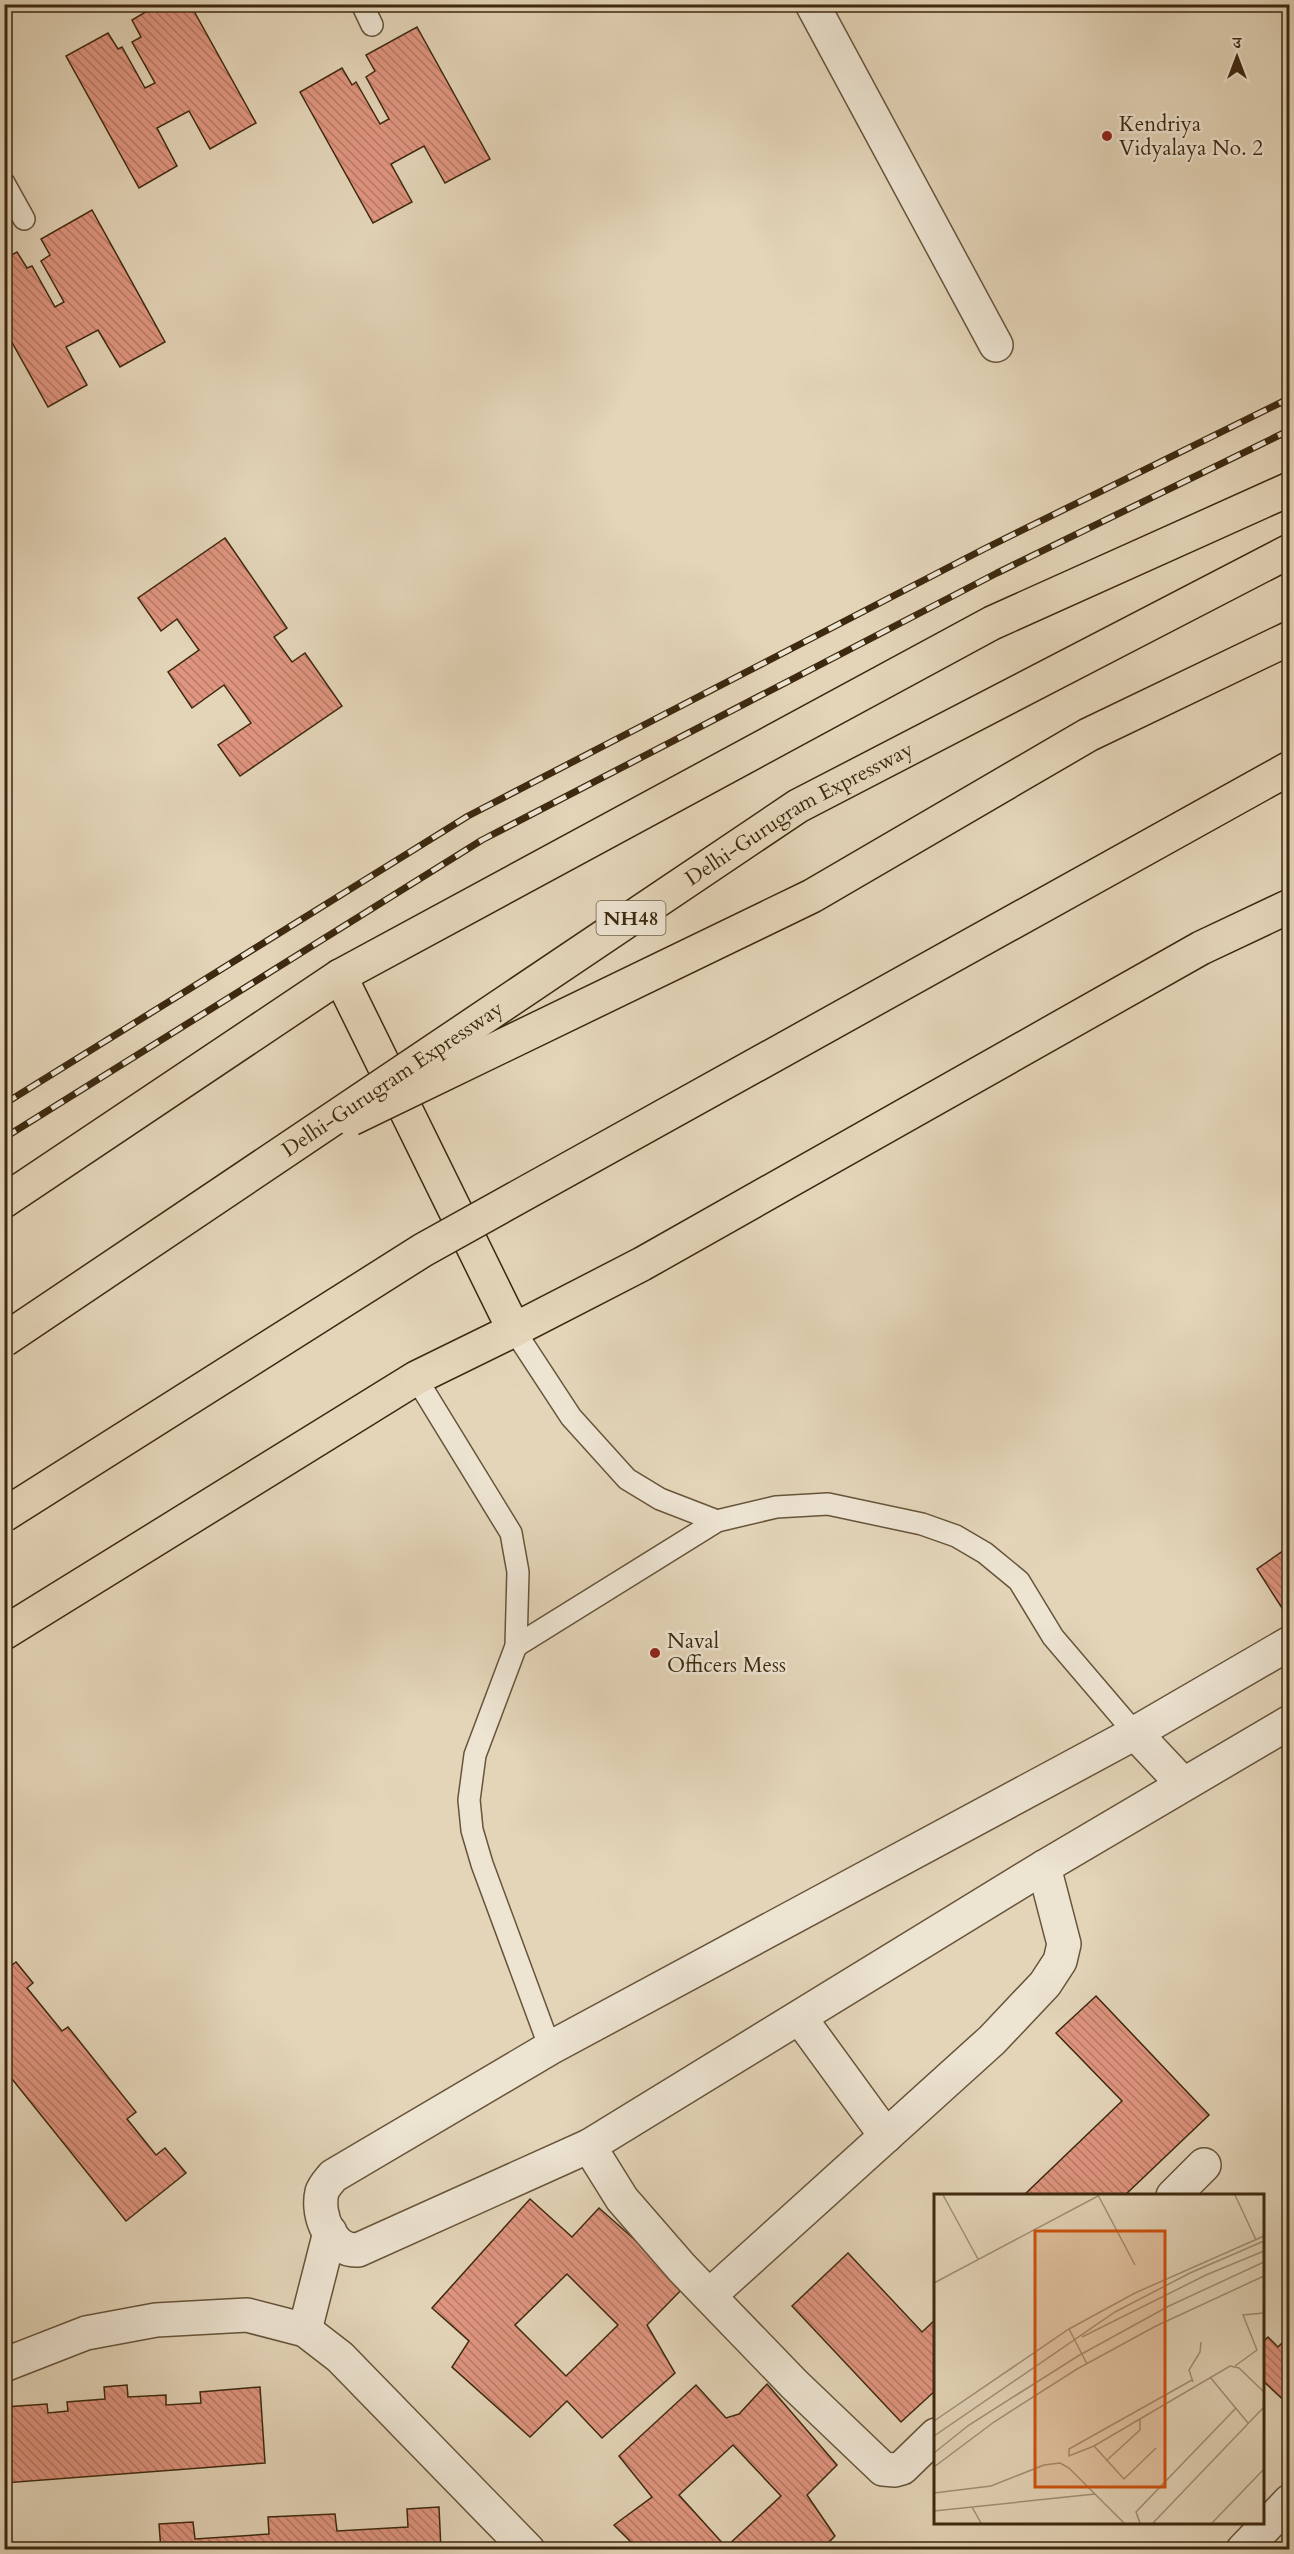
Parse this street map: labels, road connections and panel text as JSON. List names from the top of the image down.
{
  "streets": {
    "main road": ["Delhi-Gurugram Expressway", "NH48"]
  },
  "places": ["Kendriya Vidyalaya No. 2", "Naval Officers Mess"],
  "north": "top"
}
